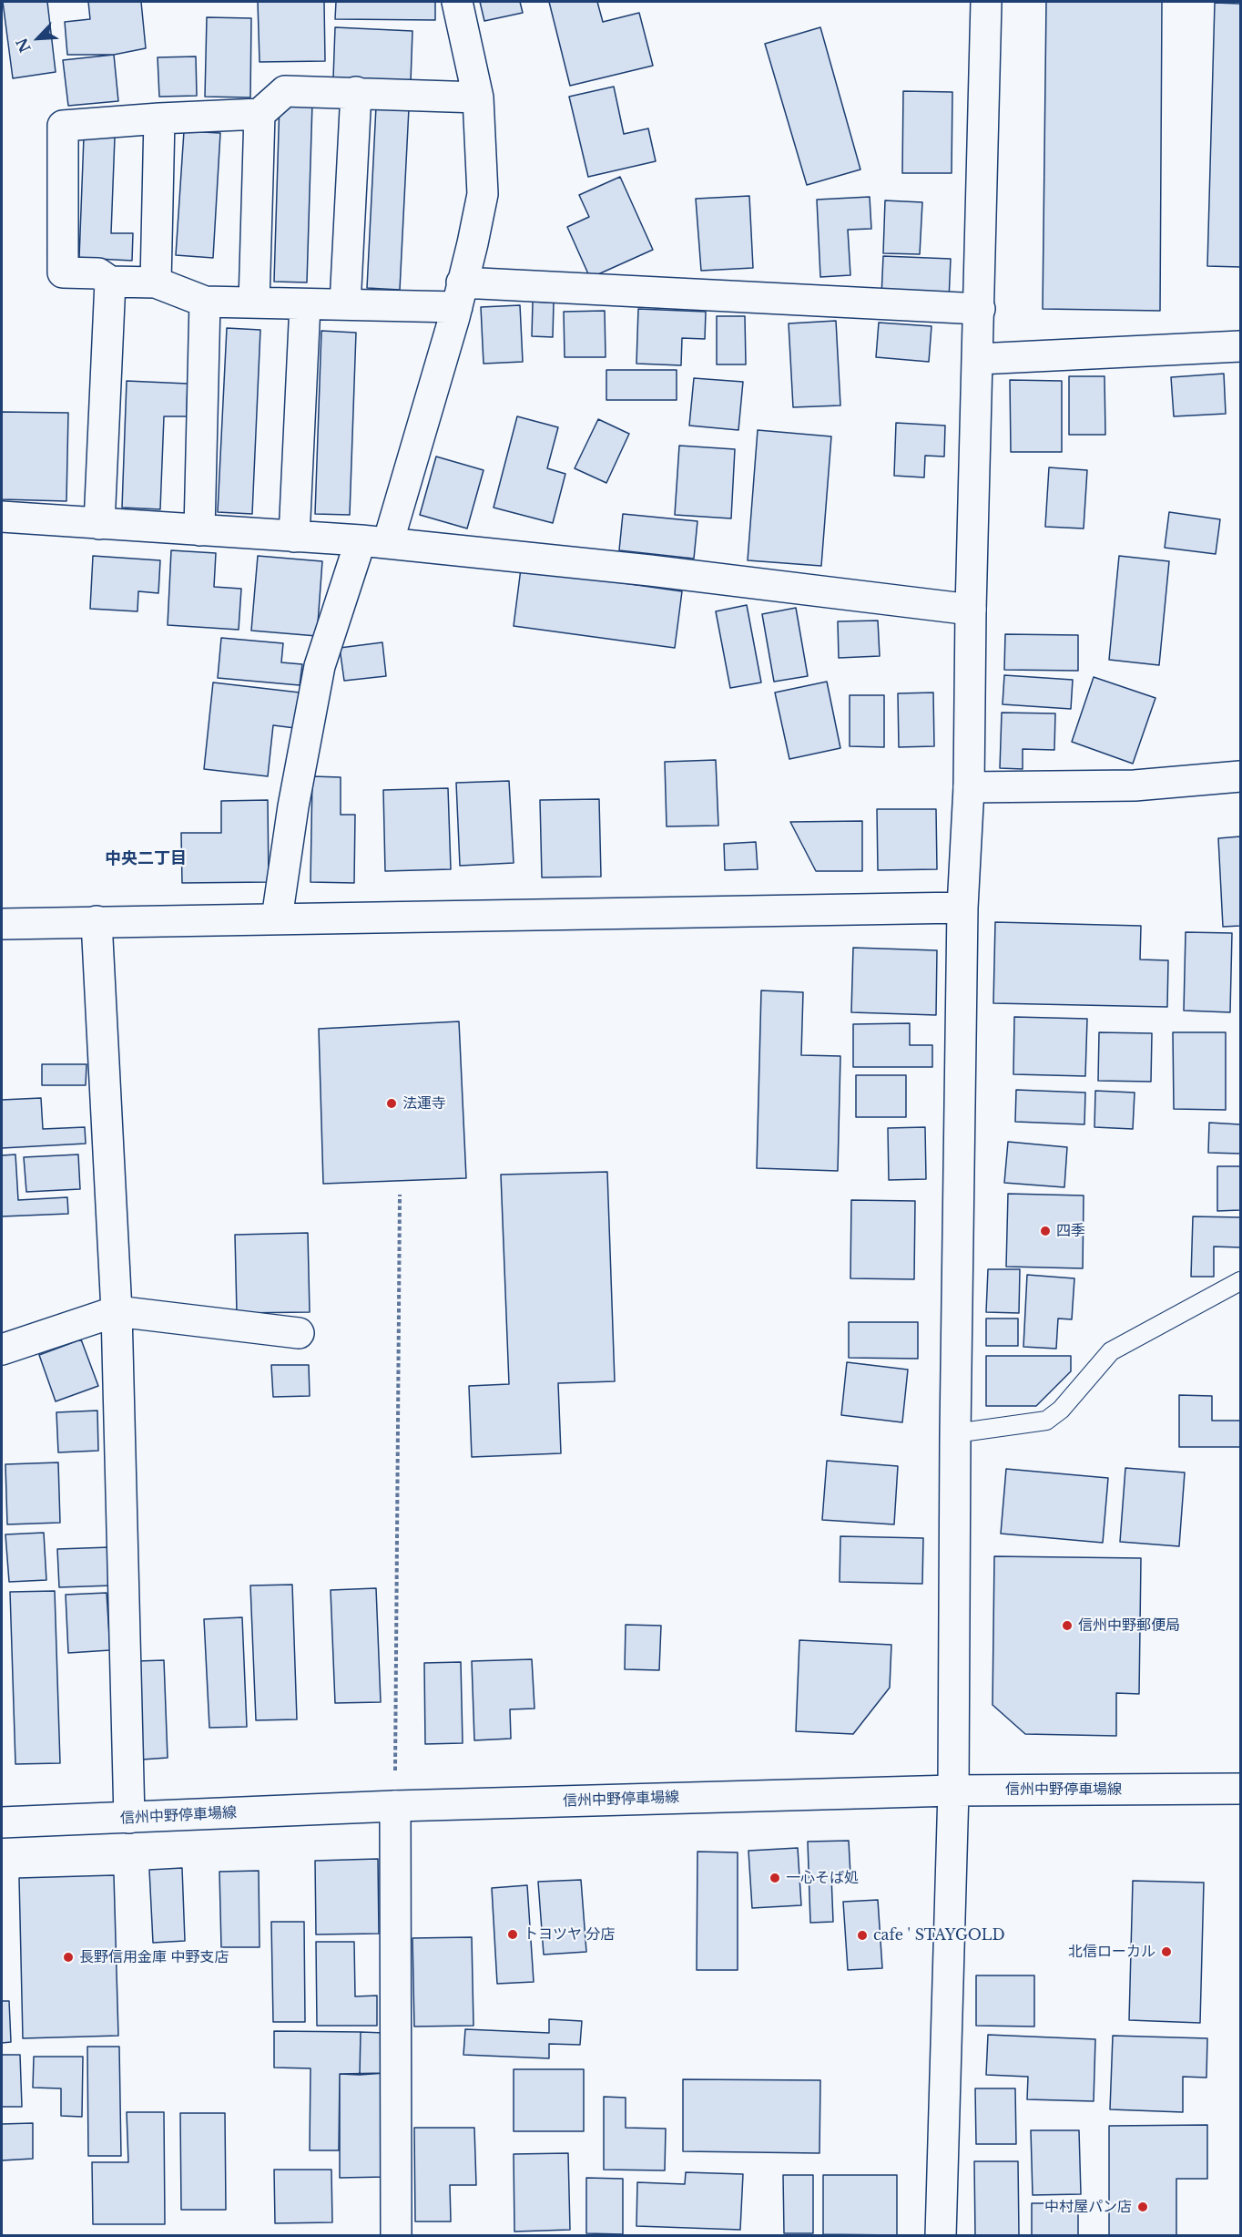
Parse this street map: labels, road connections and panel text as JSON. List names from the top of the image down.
{
  "streets": {
    "street": ["信州中野停車場線"]
  },
  "districts": ["中央二丁目"],
  "places": [
    "法運寺",
    "四季",
    "信州中野郵便局",
    "一心そば処",
    "トヨツヤ 分店",
    "cafe ' STAYGOLD",
    "北信ローカル",
    "長野信用金庫 中野支店",
    "中村屋パン店"
  ],
  "north": "bottom left"
}
